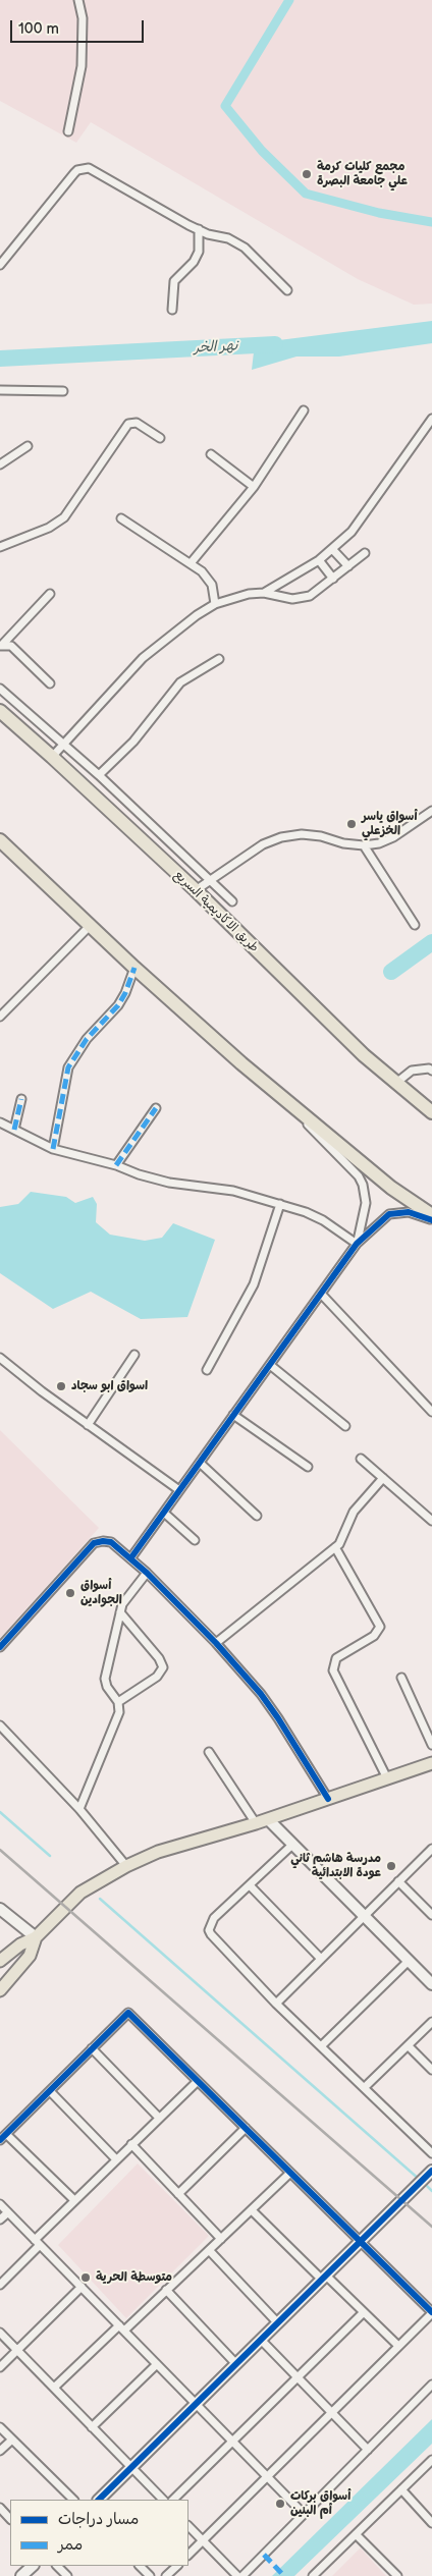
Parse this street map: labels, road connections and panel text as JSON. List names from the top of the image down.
{
  "streets": {
    "highway": ["طريق الاكاديمية السريع"]
  },
  "water": ["نهر الخر"],
  "places": [
    "مجمع كليات كرمة علي جامعة البصرة",
    "أسواق ياسر الخزعلي",
    "اسواق ابو سجاد",
    "أسواق الجوادين",
    "مدرسة هاشم ثاني عودة الابتدائية",
    "متوسطة الحرية",
    "أسواق بركات أم البنين"
  ],
  "legend": ["مسار دراجات", "ممر"],
  "scale_bar": "100 m"
}
